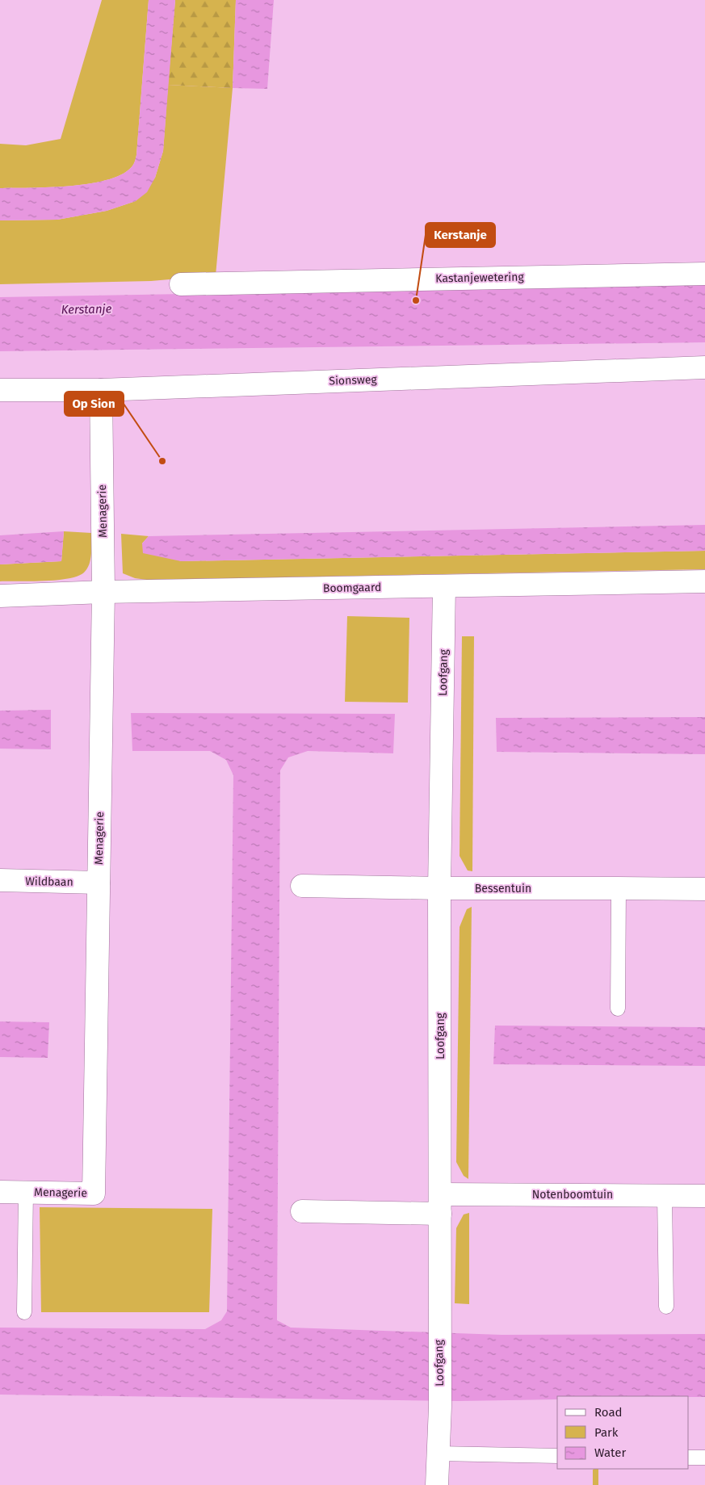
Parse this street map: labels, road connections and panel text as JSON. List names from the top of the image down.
{
  "streets": {
    "street": [
      "Kastanjewetering",
      "Sionsweg",
      "Menagerie",
      "Boomgaard",
      "Loofgang",
      "Wildbaan",
      "Bessentuin",
      "Notenboomtuin"
    ]
  },
  "crossings": [
    ["Sionsweg", "Menagerie"],
    ["Menagerie", "Boomgaard"],
    ["Menagerie", "Wildbaan"],
    ["Boomgaard", "Loofgang"],
    ["Loofgang", "Bessentuin"],
    ["Loofgang", "Notenboomtuin"]
  ],
  "water": ["Kerstanje"],
  "places": ["Kerstanje", "Op Sion"],
  "legend": ["Road", "Park", "Water"]
}
